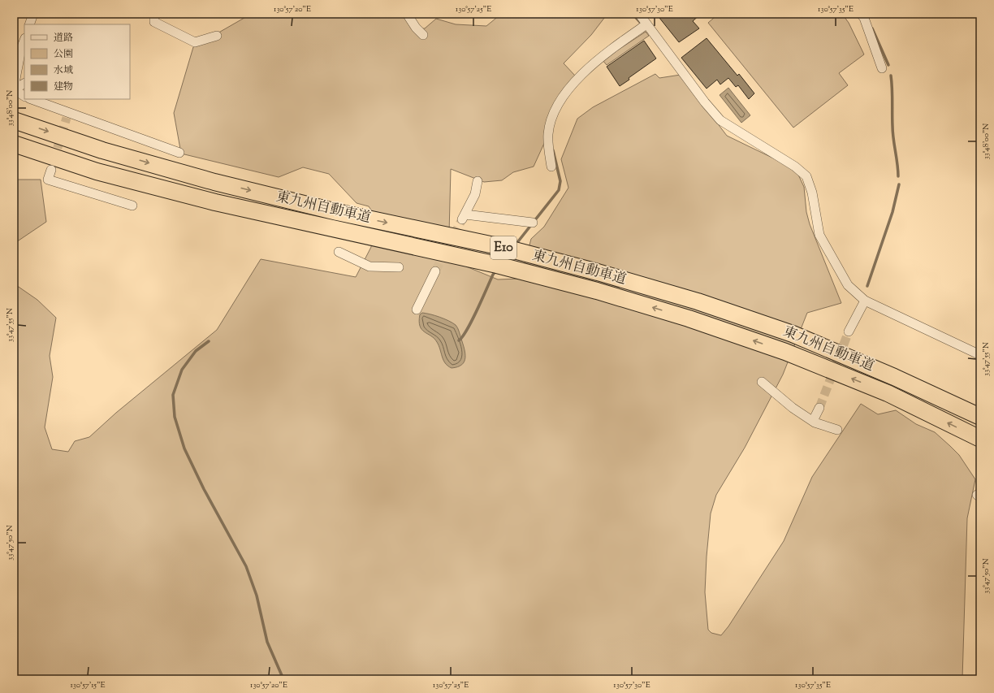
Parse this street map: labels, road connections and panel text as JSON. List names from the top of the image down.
{
  "streets": {
    "highway": ["東九州自動車道", "E10"]
  },
  "legend": [
    "道路",
    "公園",
    "水域",
    "建物"
  ],
  "coordinates": [
    "130°57'20\"E",
    "130°57'25\"E",
    "130°57'30\"E",
    "130°57'35\"E",
    "33°48'00\"N",
    "33°47'55\"N",
    "33°47'50\"N",
    "130°57'15\"E"
  ]
}
